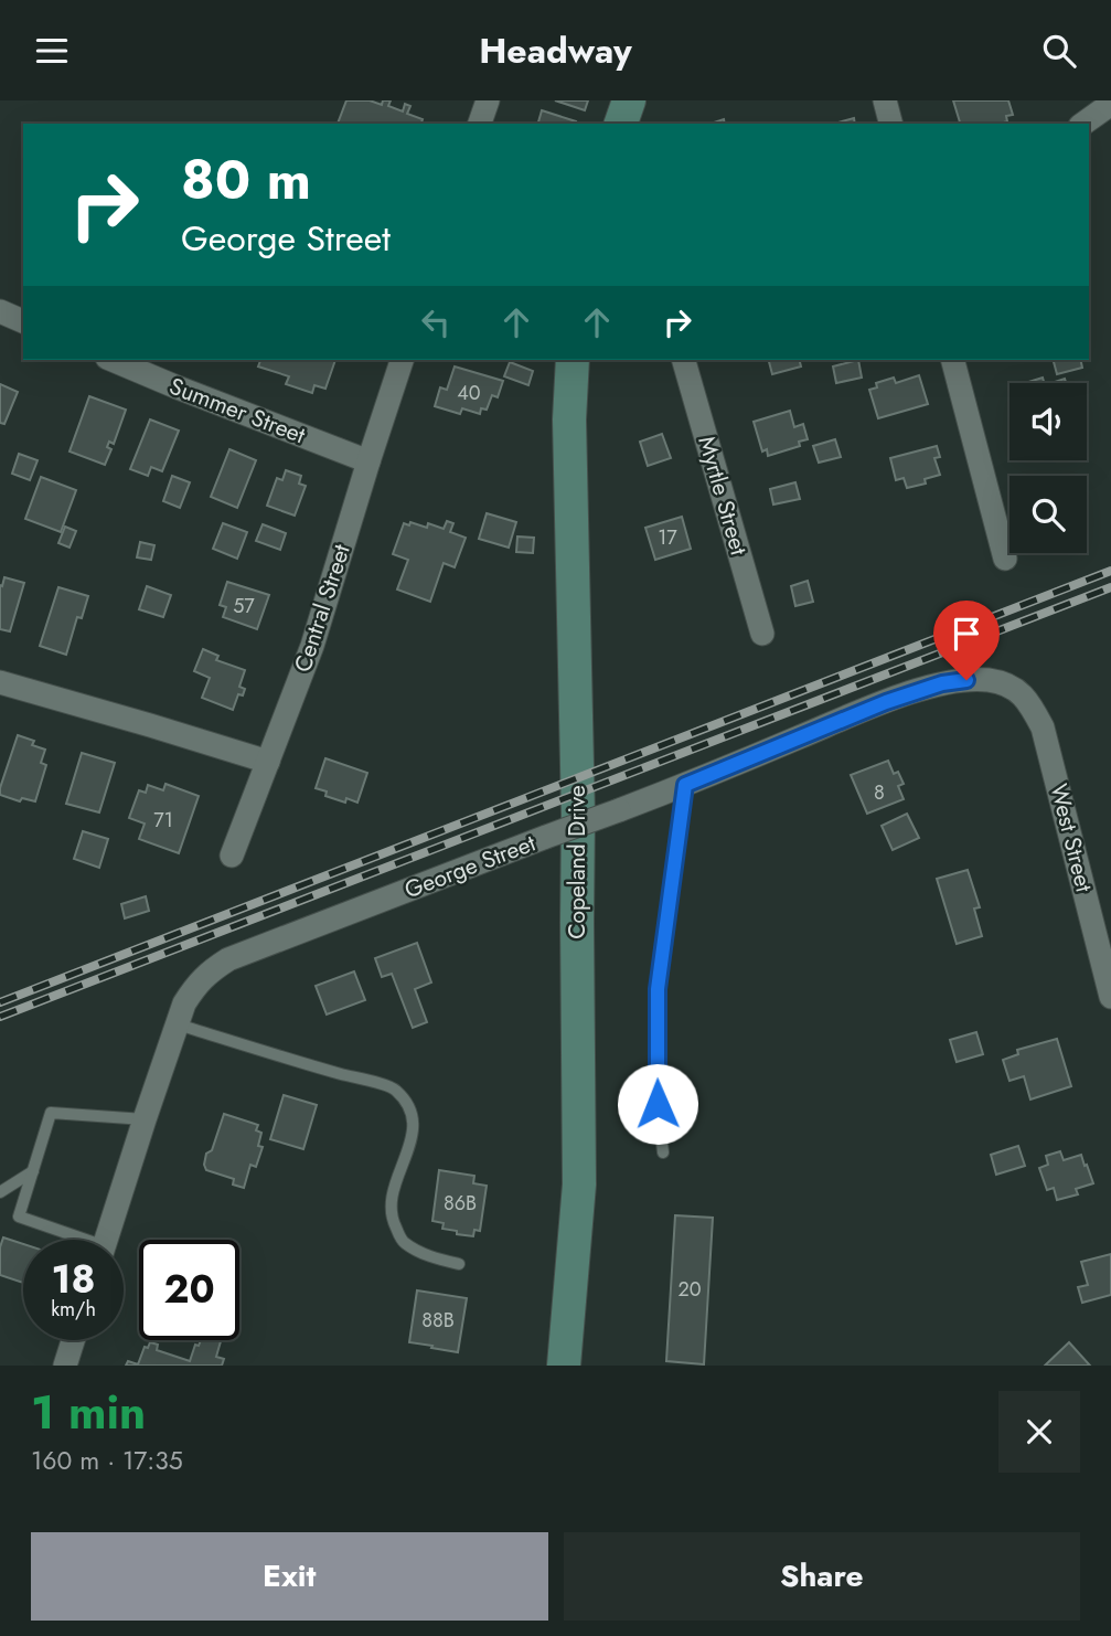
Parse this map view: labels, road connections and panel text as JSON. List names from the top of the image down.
{
  "streets": {
    "main road": ["Copeland Drive"],
    "street": [
      "Summer Street",
      "Myrtle Street",
      "Central Street",
      "West Street",
      "George Street"
    ]
  },
  "crossings": [
    ["Summer Street", "Central Street"],
    ["West Street", "George Street"]
  ],
  "house_numbers": [
    "40",
    "17",
    "57",
    "8",
    "71",
    "86B",
    "20",
    "88B"
  ],
  "page": {
    "header": "Headway",
    "turn": ["80 m", "George Street"],
    "speed": "18 km/h",
    "limit": "20",
    "heading": ["1 min", "160 m · 17:35"],
    "buttons": ["Exit", "Share"]
  }
}
